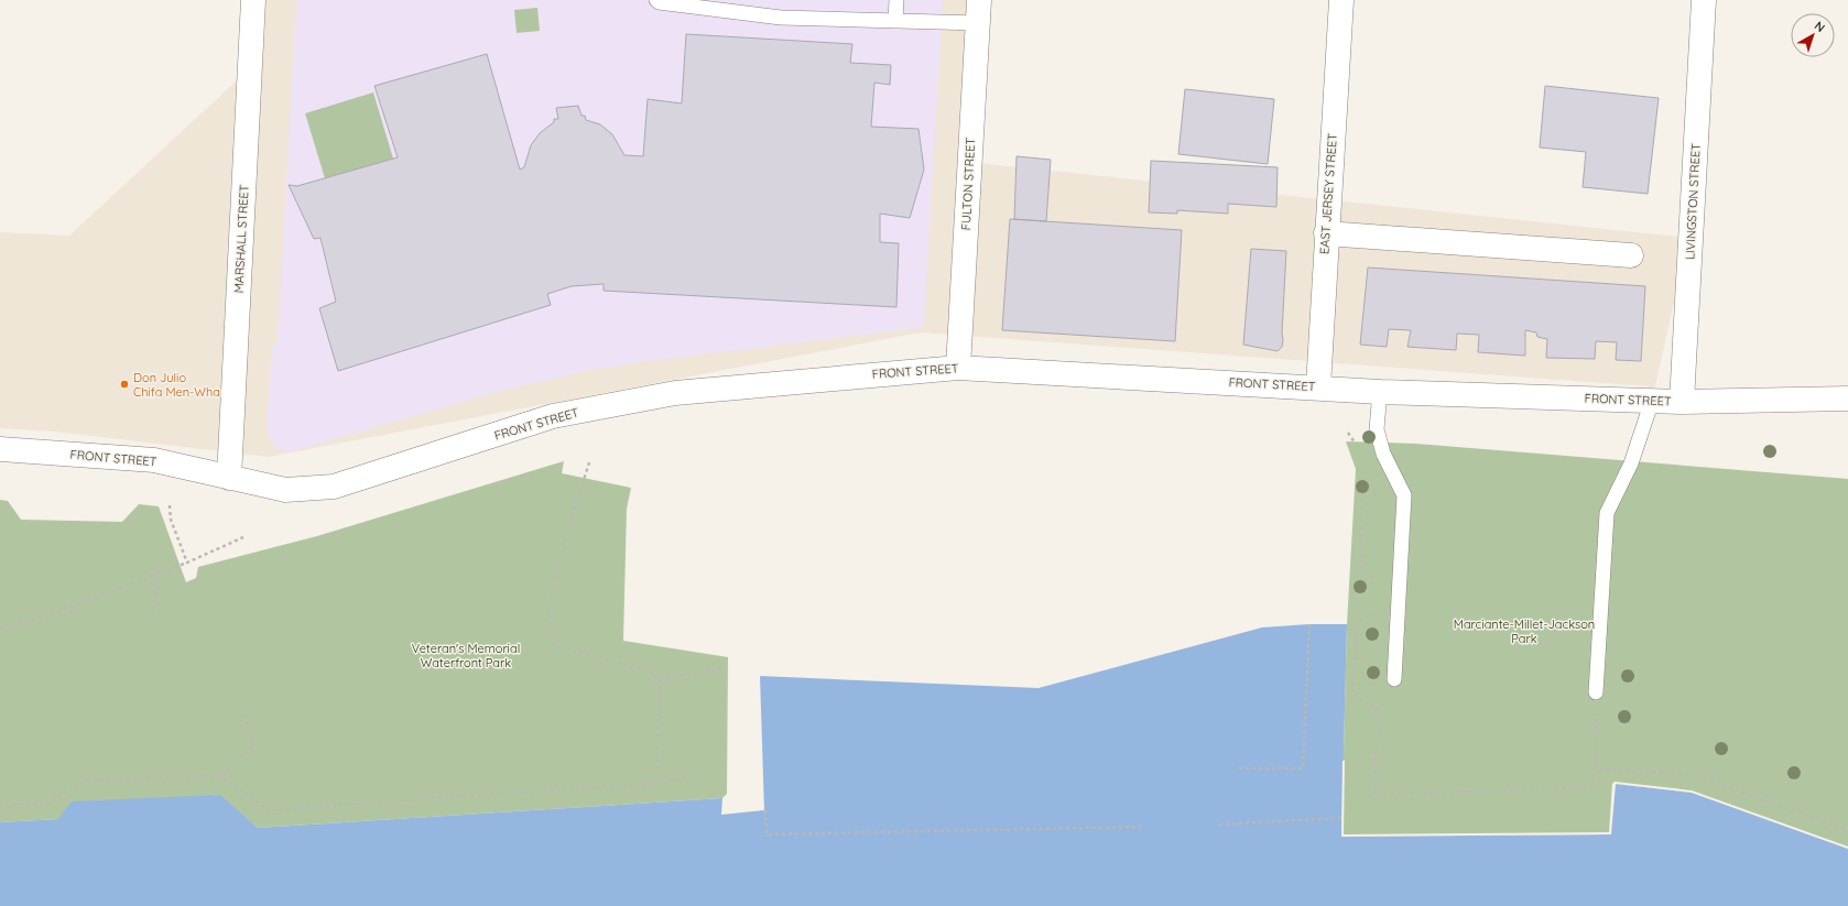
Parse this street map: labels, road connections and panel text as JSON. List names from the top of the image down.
{
  "streets": {
    "street": [
      "FULTON STREET",
      "EAST JERSEY STREET",
      "LIVINGSTON STREET",
      "MARSHALL STREET",
      "FRONT STREET"
    ]
  },
  "crossings": [
    ["FULTON STREET", "FRONT STREET"],
    ["EAST JERSEY STREET", "FRONT STREET"],
    ["LIVINGSTON STREET", "FRONT STREET"],
    ["MARSHALL STREET", "FRONT STREET"]
  ],
  "parks": ["Marciante-Millet-Jackson Park", "Veteran's Memorial Waterfront Park"],
  "places": ["Don Julio Chifa Men-Wha"],
  "north": "top right"
}
